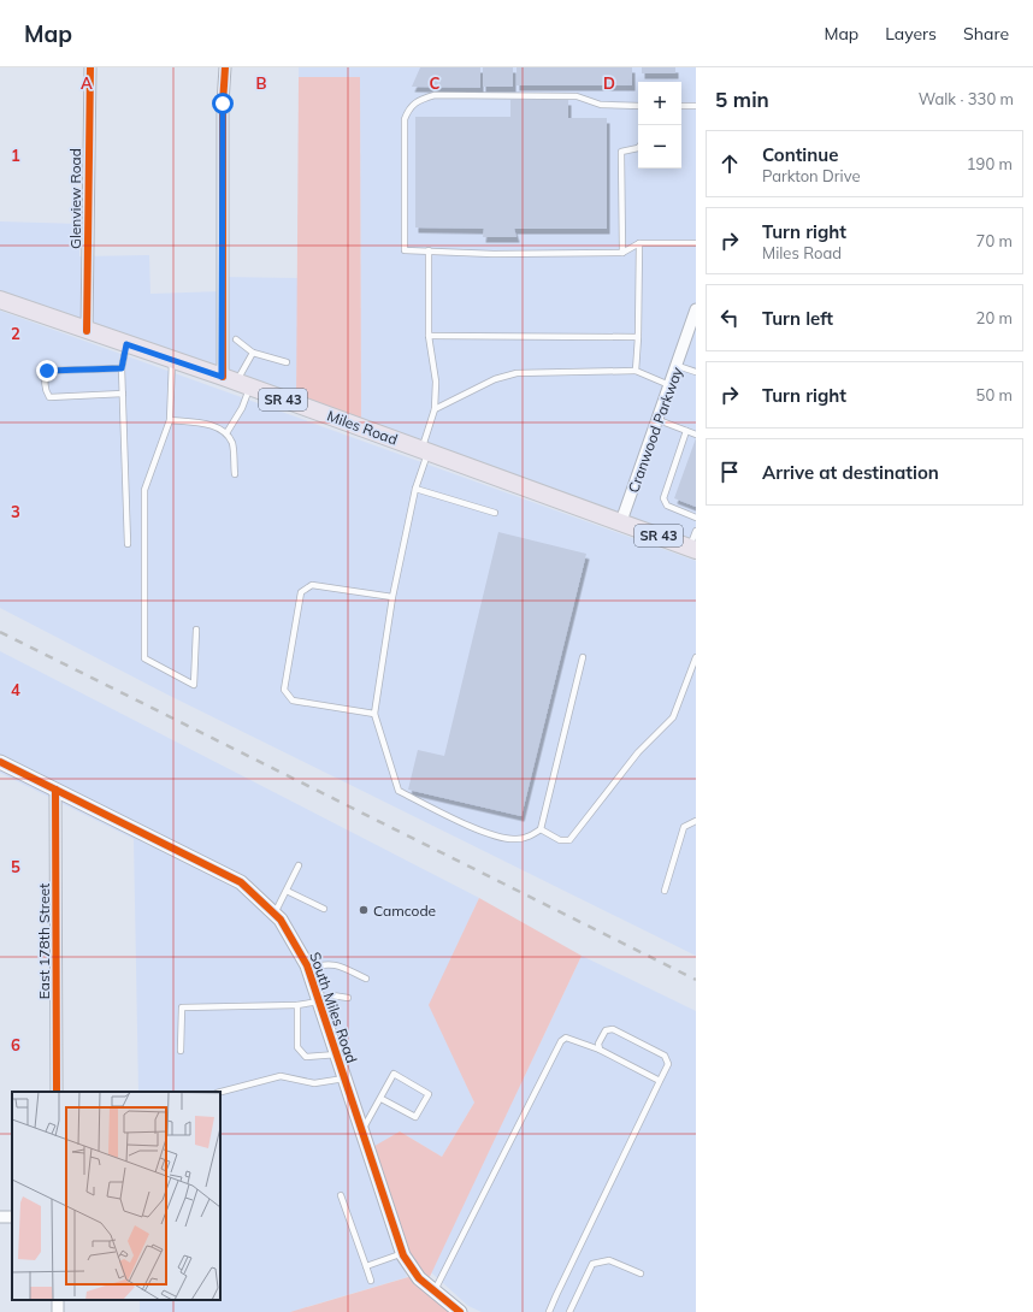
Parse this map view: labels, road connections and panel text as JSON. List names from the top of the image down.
{
  "streets": {
    "main road": ["SR 43", "Miles Road"],
    "street": [
      "Glenview Road",
      "Cranwood Parkway",
      "East 178th Street",
      "South Miles Road"
    ]
  },
  "crossings": [
    ["Glenview Road", "Miles Road"],
    ["Miles Road", "Cranwood Parkway"],
    ["East 178th Street", "South Miles Road"]
  ],
  "places": ["Camcode"],
  "page": {
    "header": "Map",
    "nav": ["Map", "Layers", "Share"],
    "heading": ["5 min", "Walk · 330 m"],
    "map_buttons": ["+", "−"],
    "list": [
      ["Continue", "Parkton Drive", "190 m"],
      ["Turn right", "Miles Road", "70 m"],
      ["Turn left", "20 m"],
      ["Turn right", "50 m"],
      "Arrive at destination"
    ]
  },
  "grid": {
    "columns": [
      "A",
      "B",
      "C",
      "D"
    ],
    "rows": [
      "1",
      "2",
      "3",
      "4",
      "5",
      "6"
    ]
  }
}
